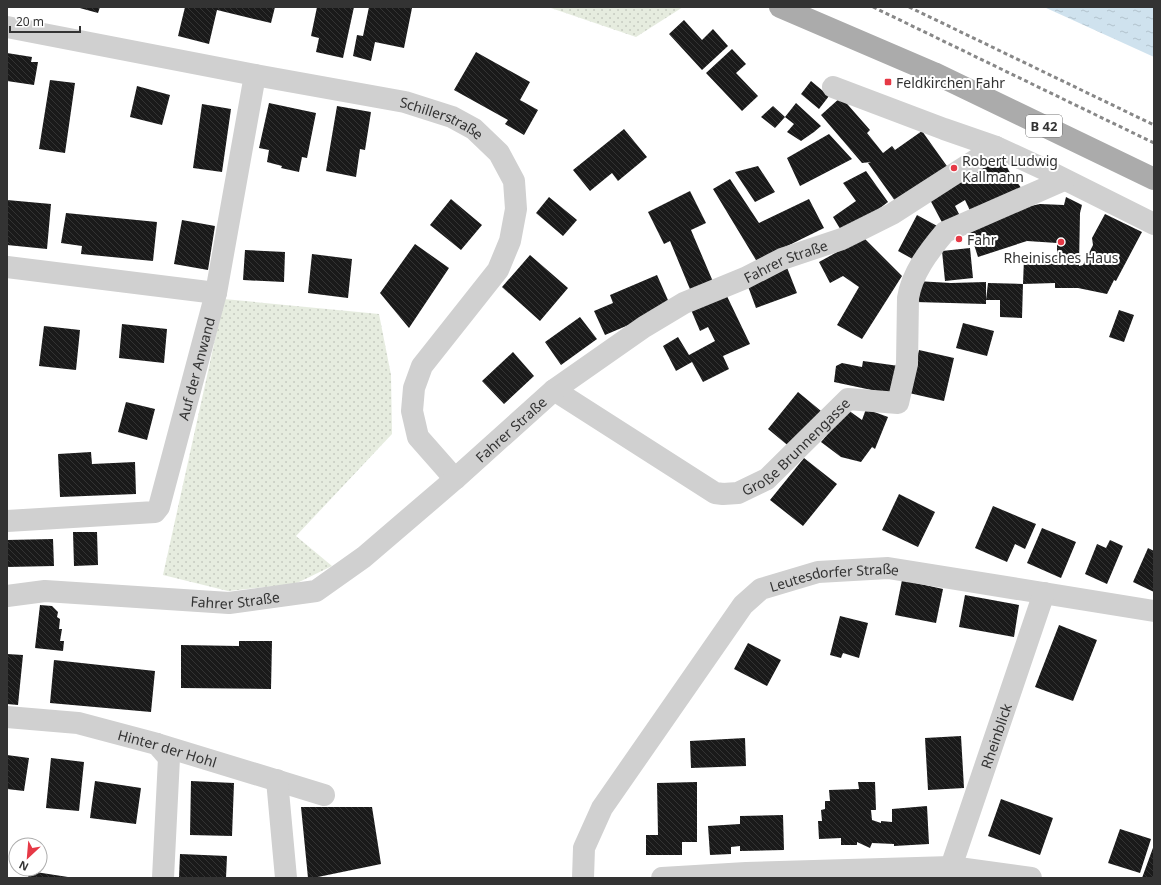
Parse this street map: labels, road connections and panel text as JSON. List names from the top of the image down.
{
  "streets": {
    "main road": ["B 42"],
    "street": [
      "Schillerstraße",
      "Fahrer Straße",
      "Auf der Anwand",
      "Große Brunnengasse",
      "Leutesdorfer Straße",
      "Rheinblick",
      "Hinter der Hohl"
    ]
  },
  "crossings": [
    ["Schillerstraße", "Fahrer Straße"],
    ["Schillerstraße", "Auf der Anwand"],
    ["Fahrer Straße", "Große Brunnengasse"],
    ["Leutesdorfer Straße", "Rheinblick"]
  ],
  "places": {
    "transit": ["Feldkirchen Fahr"],
    "other": ["Robert Ludwig Kallmann", "Fahr", "Rheinisches Haus"]
  },
  "scale_bar": "20 m",
  "north": "bottom left"
}
